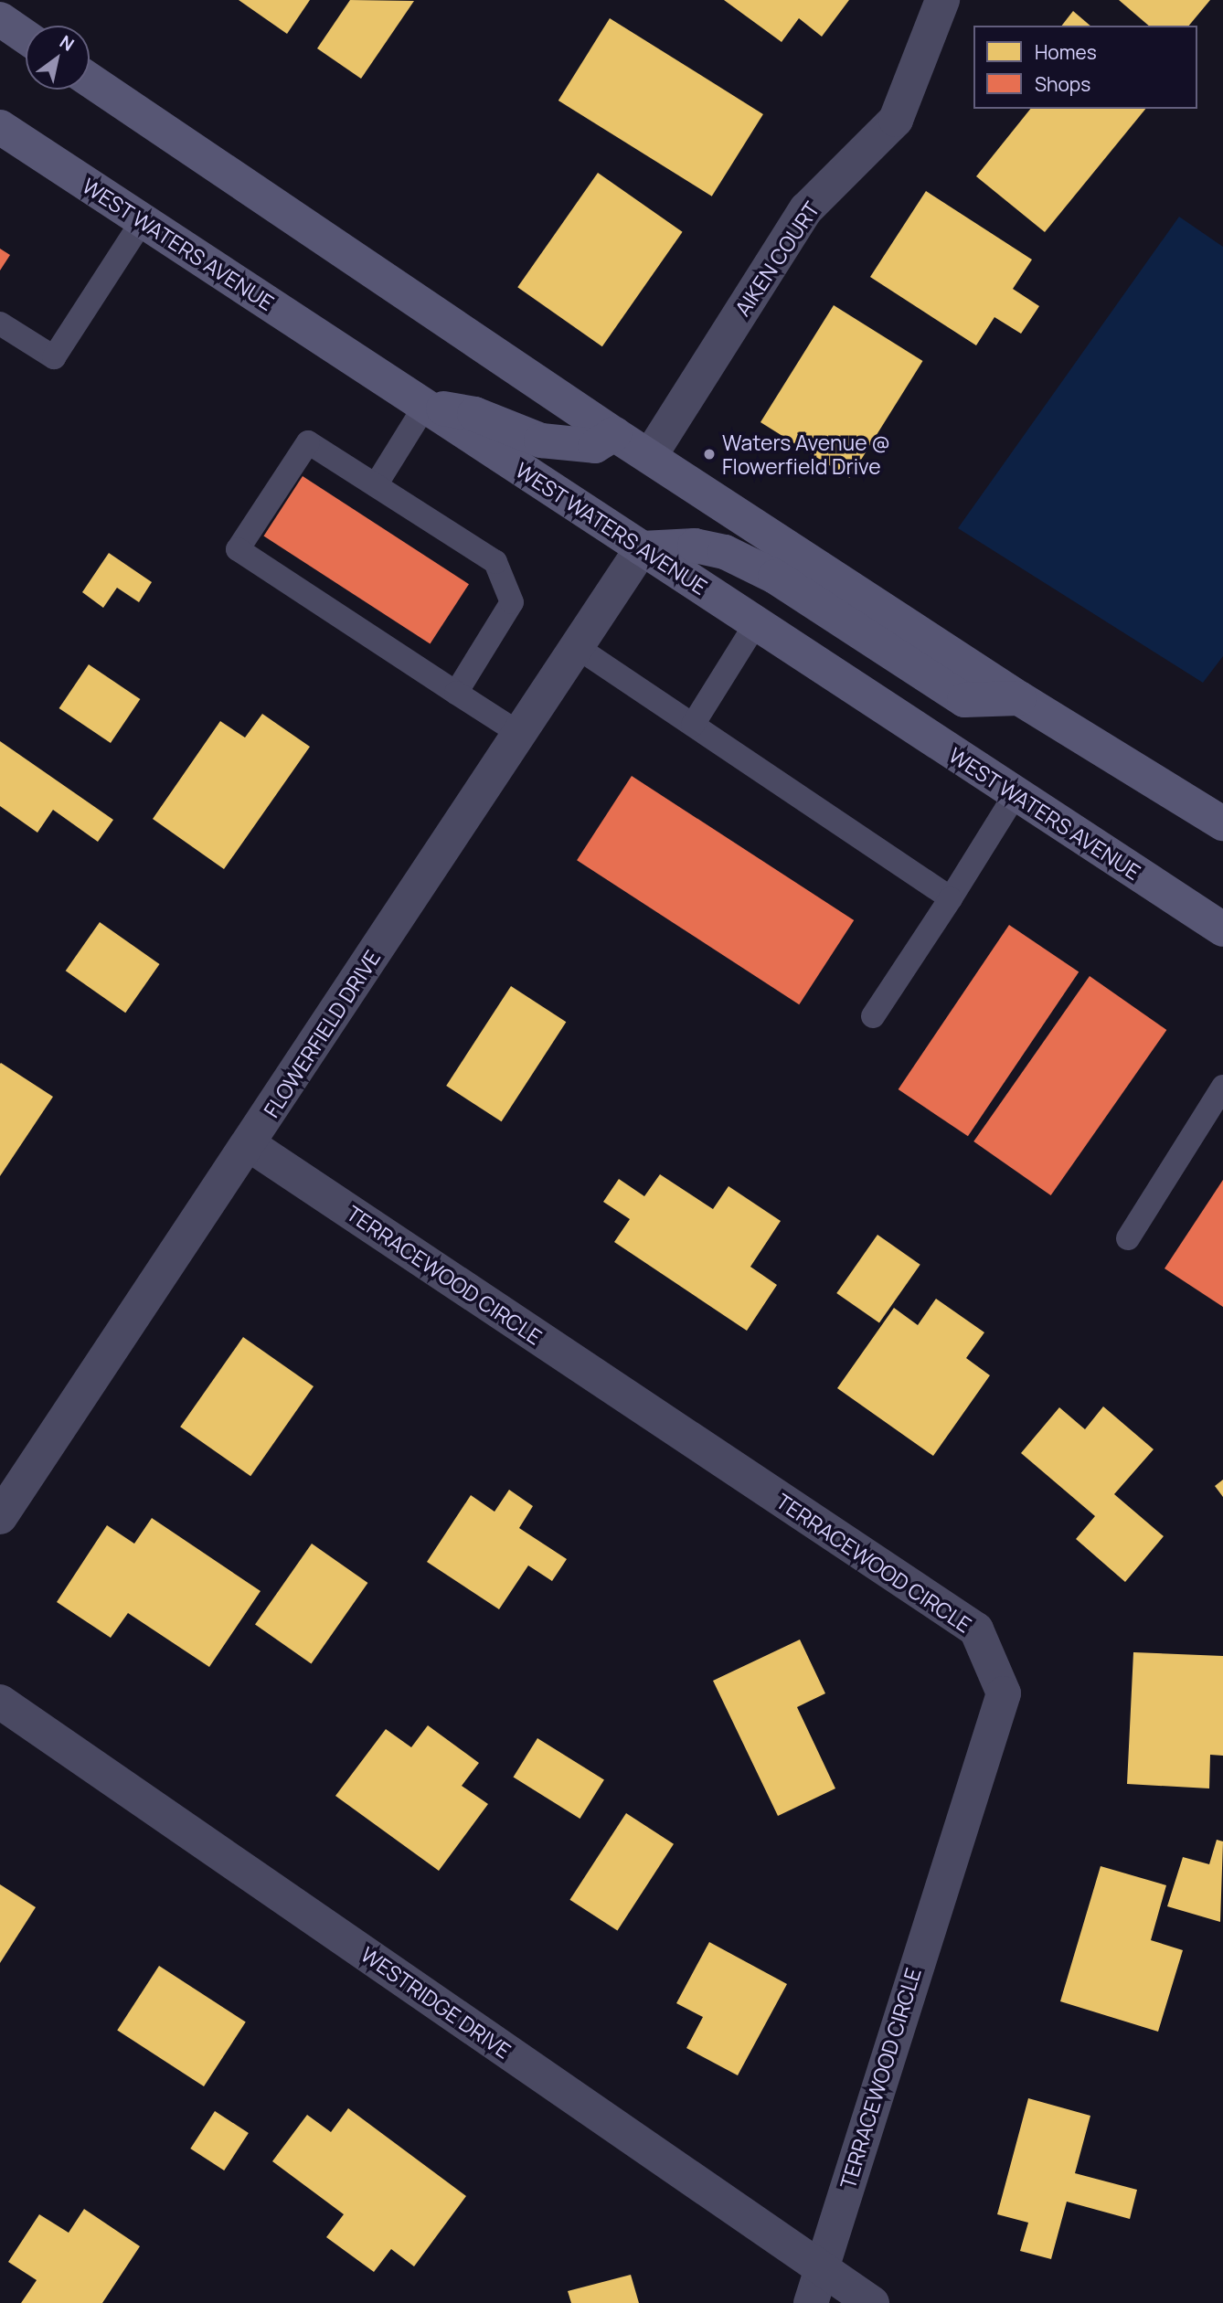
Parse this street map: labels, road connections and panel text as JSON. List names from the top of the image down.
{
  "streets": {
    "main road": ["WEST WATERS AVENUE"],
    "street": [
      "AIKEN COURT",
      "FLOWERFIELD DRIVE",
      "TERRACEWOOD CIRCLE",
      "WESTRIDGE DRIVE"
    ]
  },
  "crossings": [
    ["WEST WATERS AVENUE", "FLOWERFIELD DRIVE"],
    ["FLOWERFIELD DRIVE", "TERRACEWOOD CIRCLE"],
    ["TERRACEWOOD CIRCLE", "WESTRIDGE DRIVE"]
  ],
  "places": ["Waters Avenue @ Flowerfield Drive"],
  "legend": ["Homes", "Shops"],
  "north": "top right"
}
